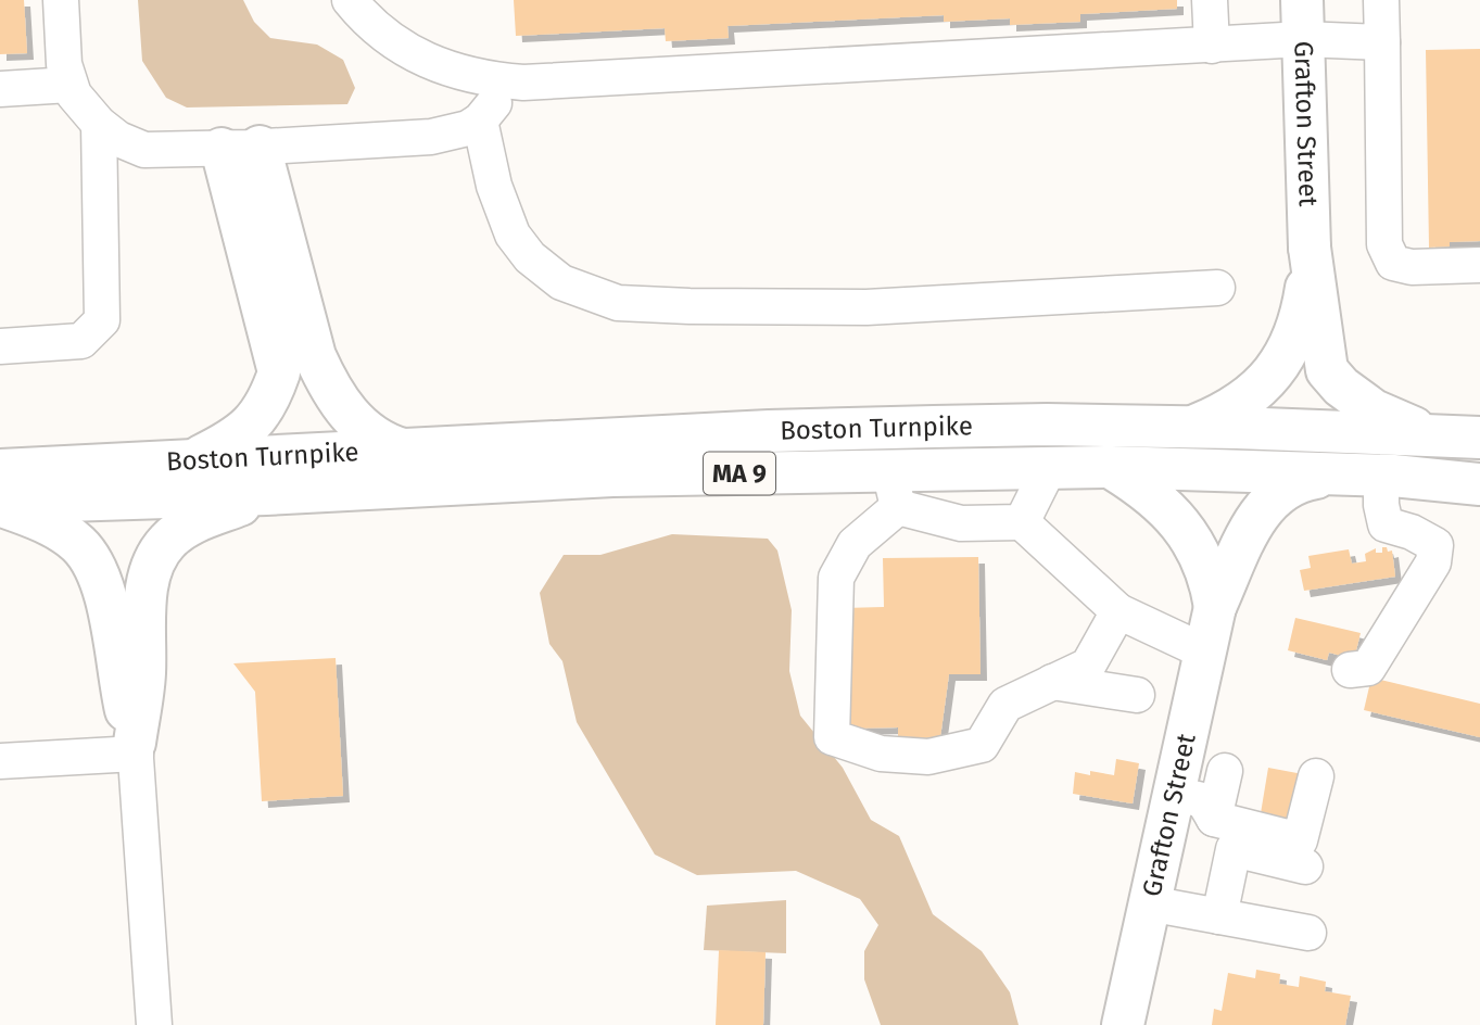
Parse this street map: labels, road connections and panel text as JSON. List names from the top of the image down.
{
  "streets": {
    "main road": ["Grafton Street", "Boston Turnpike", "MA 9"]
  }
}
